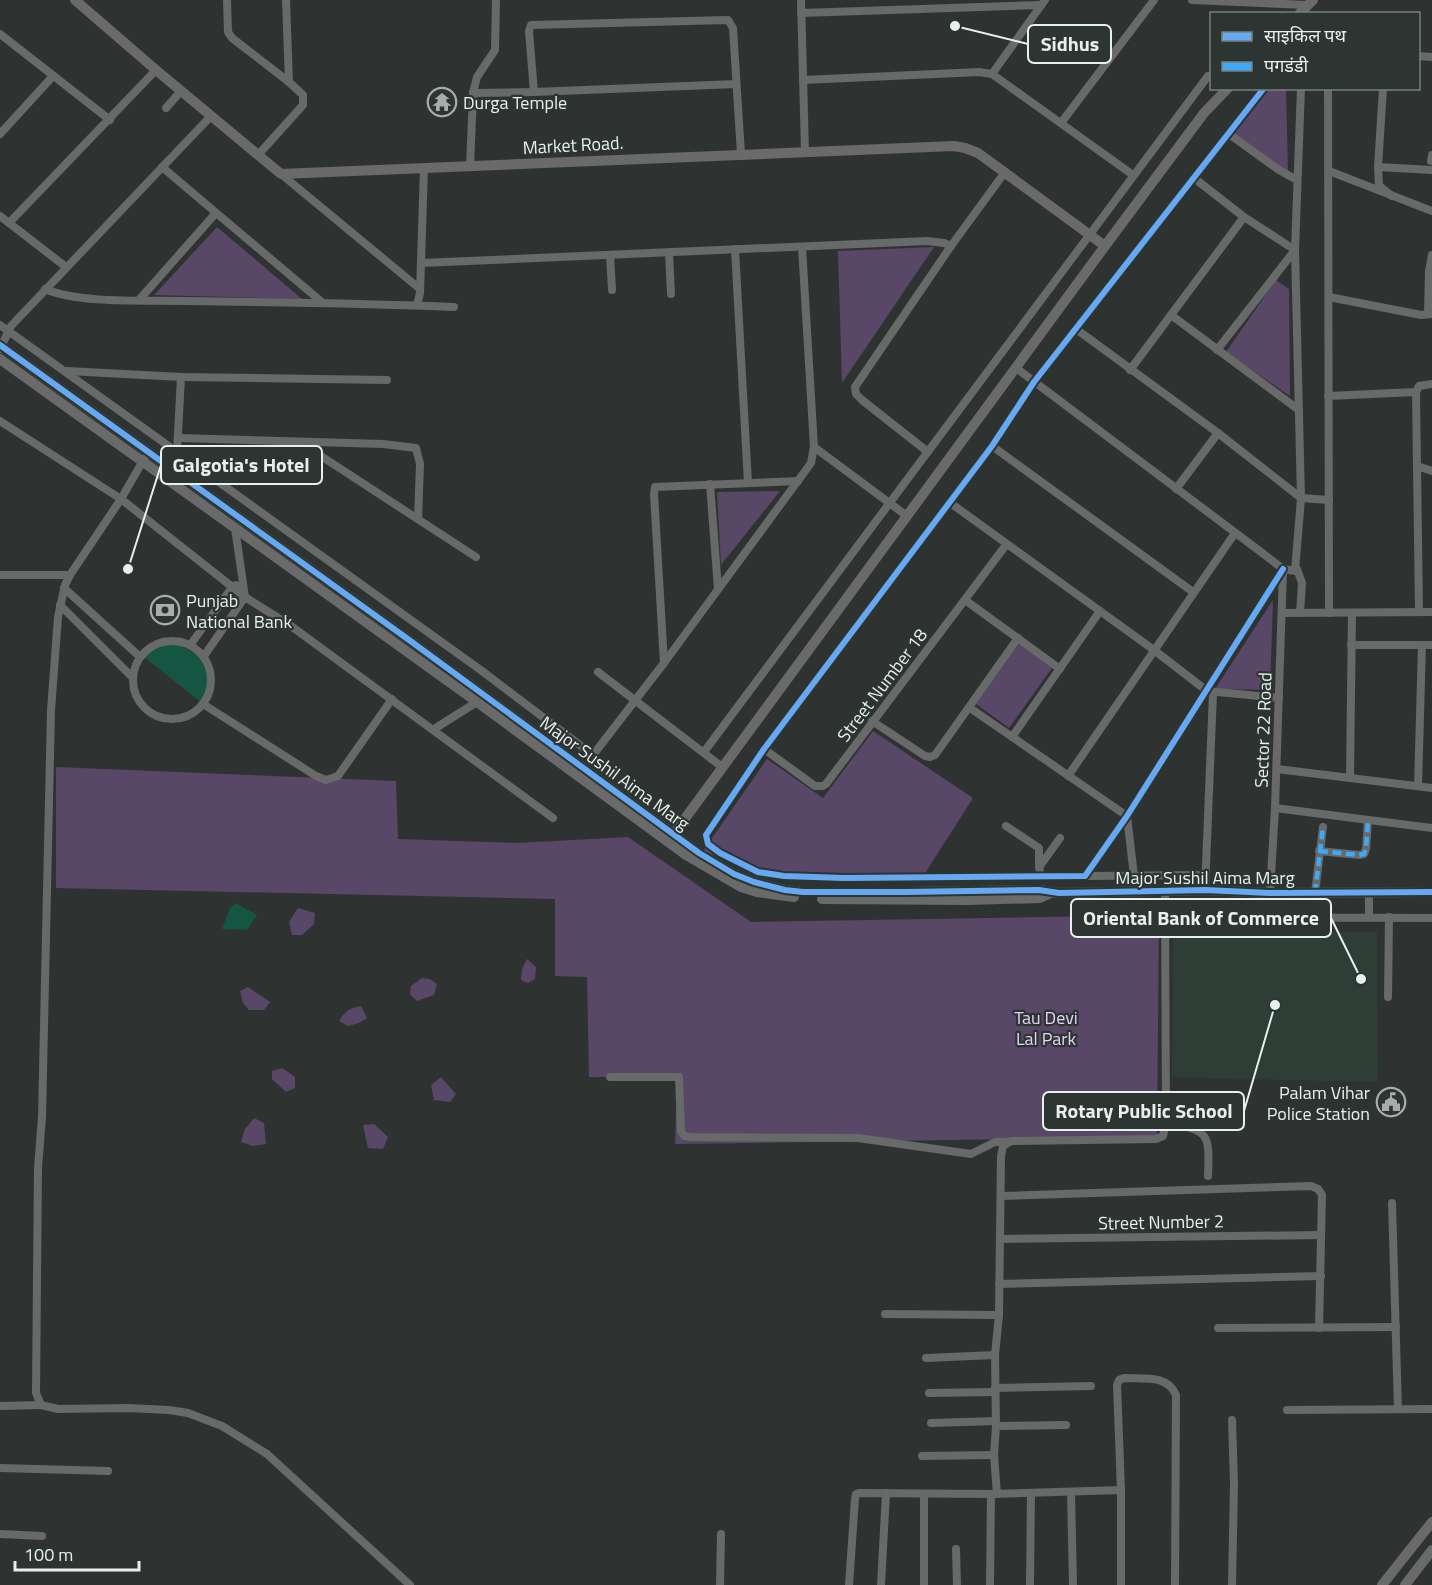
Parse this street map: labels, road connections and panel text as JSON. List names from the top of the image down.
{
  "streets": {
    "street": [
      "Market Road.",
      "Street Number 18",
      "Sector 22 Road",
      "Major Sushil Aima Marg",
      "Street Number 2"
    ]
  },
  "crossings": [
    ["Sector 22 Road", "Major Sushil Aima Marg"]
  ],
  "parks": ["Tau Devi Lal Park"],
  "places": {
    "other": [
      "Sidhus",
      "Galgotia's Hotel",
      "Oriental Bank of Commerce",
      "Rotary Public School"
    ],
    "temple": ["Durga Temple"],
    "bank": ["Punjab National Bank"],
    "public building": ["Palam Vihar Police Station"]
  },
  "legend": ["साइकिल पथ", "पगडंडी"],
  "scale_bar": "100 m"
}
